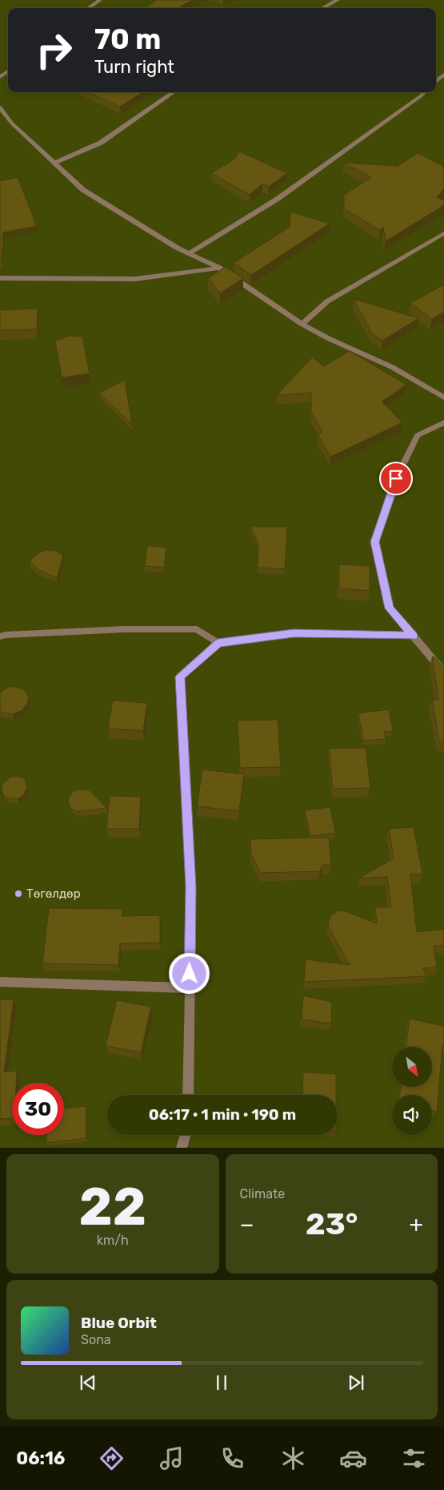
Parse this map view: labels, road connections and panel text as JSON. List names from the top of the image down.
{
  "places": ["Төгөлдөр"],
  "north": "bottom right",
  "page": {
    "turn": ["70 m", "Turn right"],
    "limit": "30",
    "trip": "06:17 · 1 min · 190 m",
    "tile": [
      ["22", "km/h"],
      "Climate"
    ],
    "heat": ["−", "23°", "+"],
    "song": ["Blue Orbit", "Sona"],
    "tabs": "06:16"
  }
}
